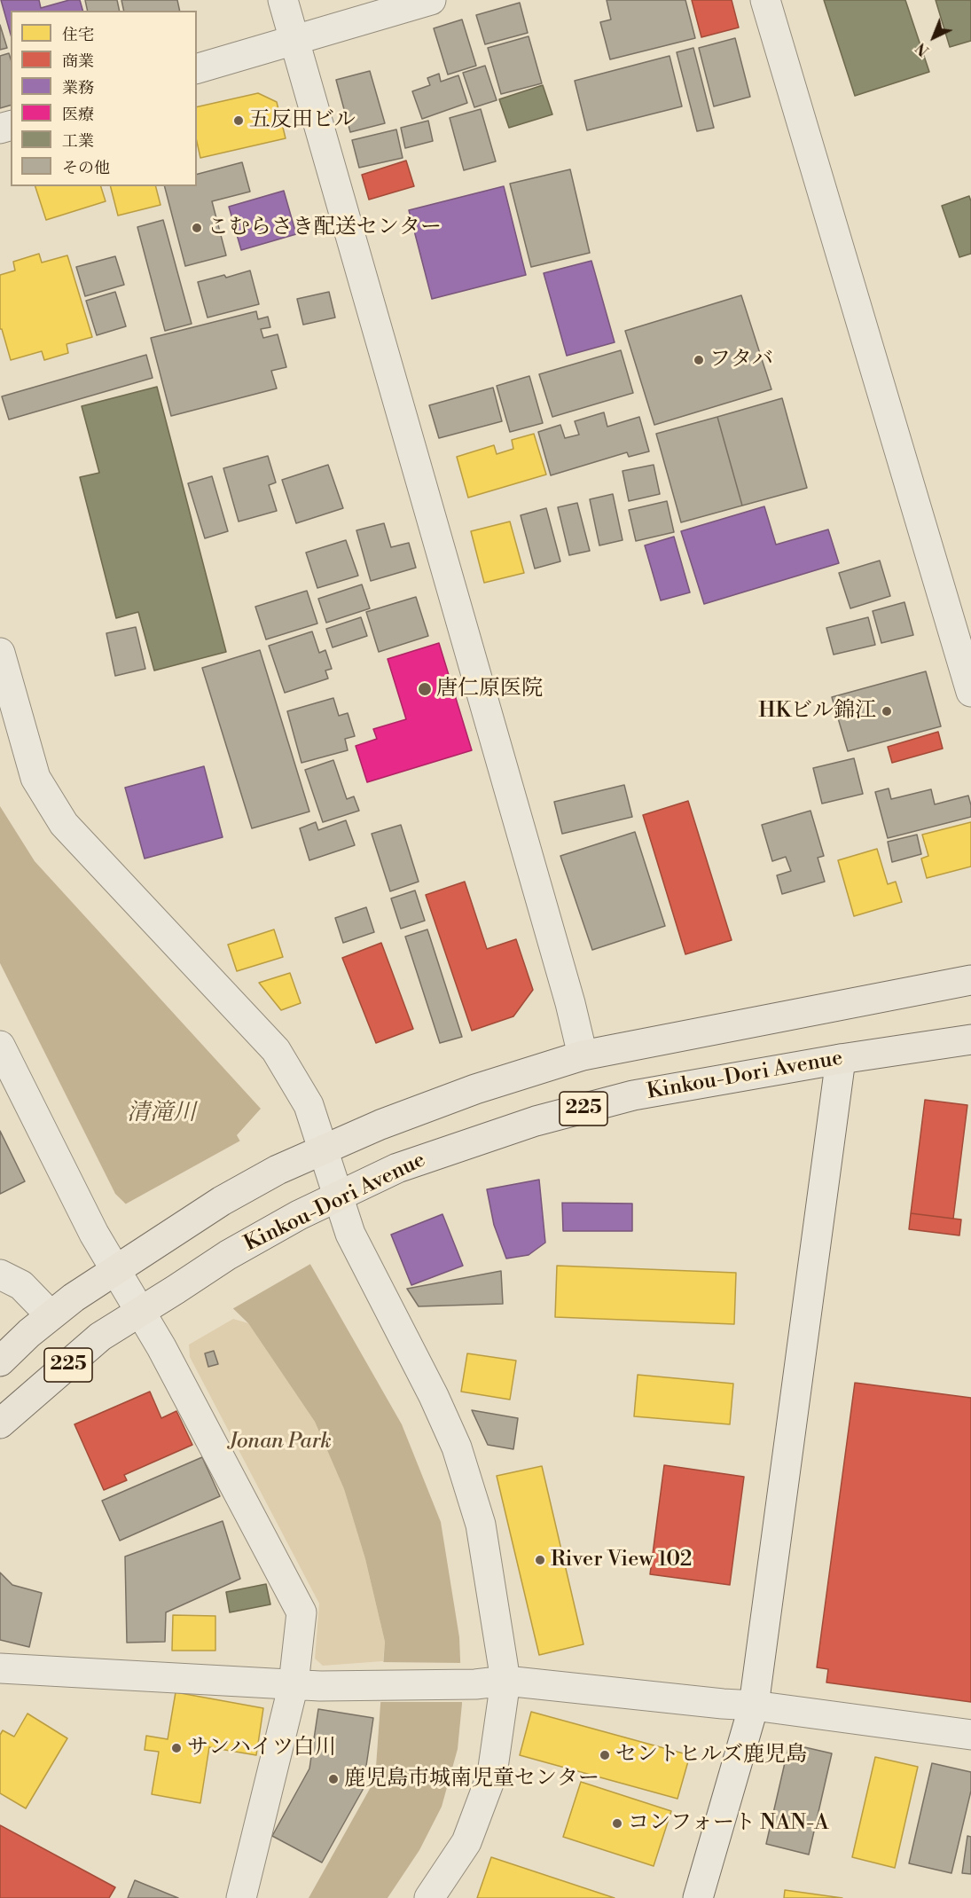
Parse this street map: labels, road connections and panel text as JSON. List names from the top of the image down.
{
  "streets": {
    "highway": ["Kinkou-Dori Avenue", "225"]
  },
  "water": ["清滝川"],
  "parks": ["Jonan Park"],
  "places": [
    "五反田ビル",
    "こむらさき配送センター",
    "フタバ",
    "唐仁原医院",
    "HKビル錦江",
    "River View 102",
    "サンハイツ白川",
    "セントヒルズ鹿児島",
    "鹿児島市城南児童センター",
    "コンフォート NAN-A"
  ],
  "legend": [
    "住宅",
    "商業",
    "業務",
    "医療",
    "工業",
    "その他"
  ],
  "north": "bottom left"
}
